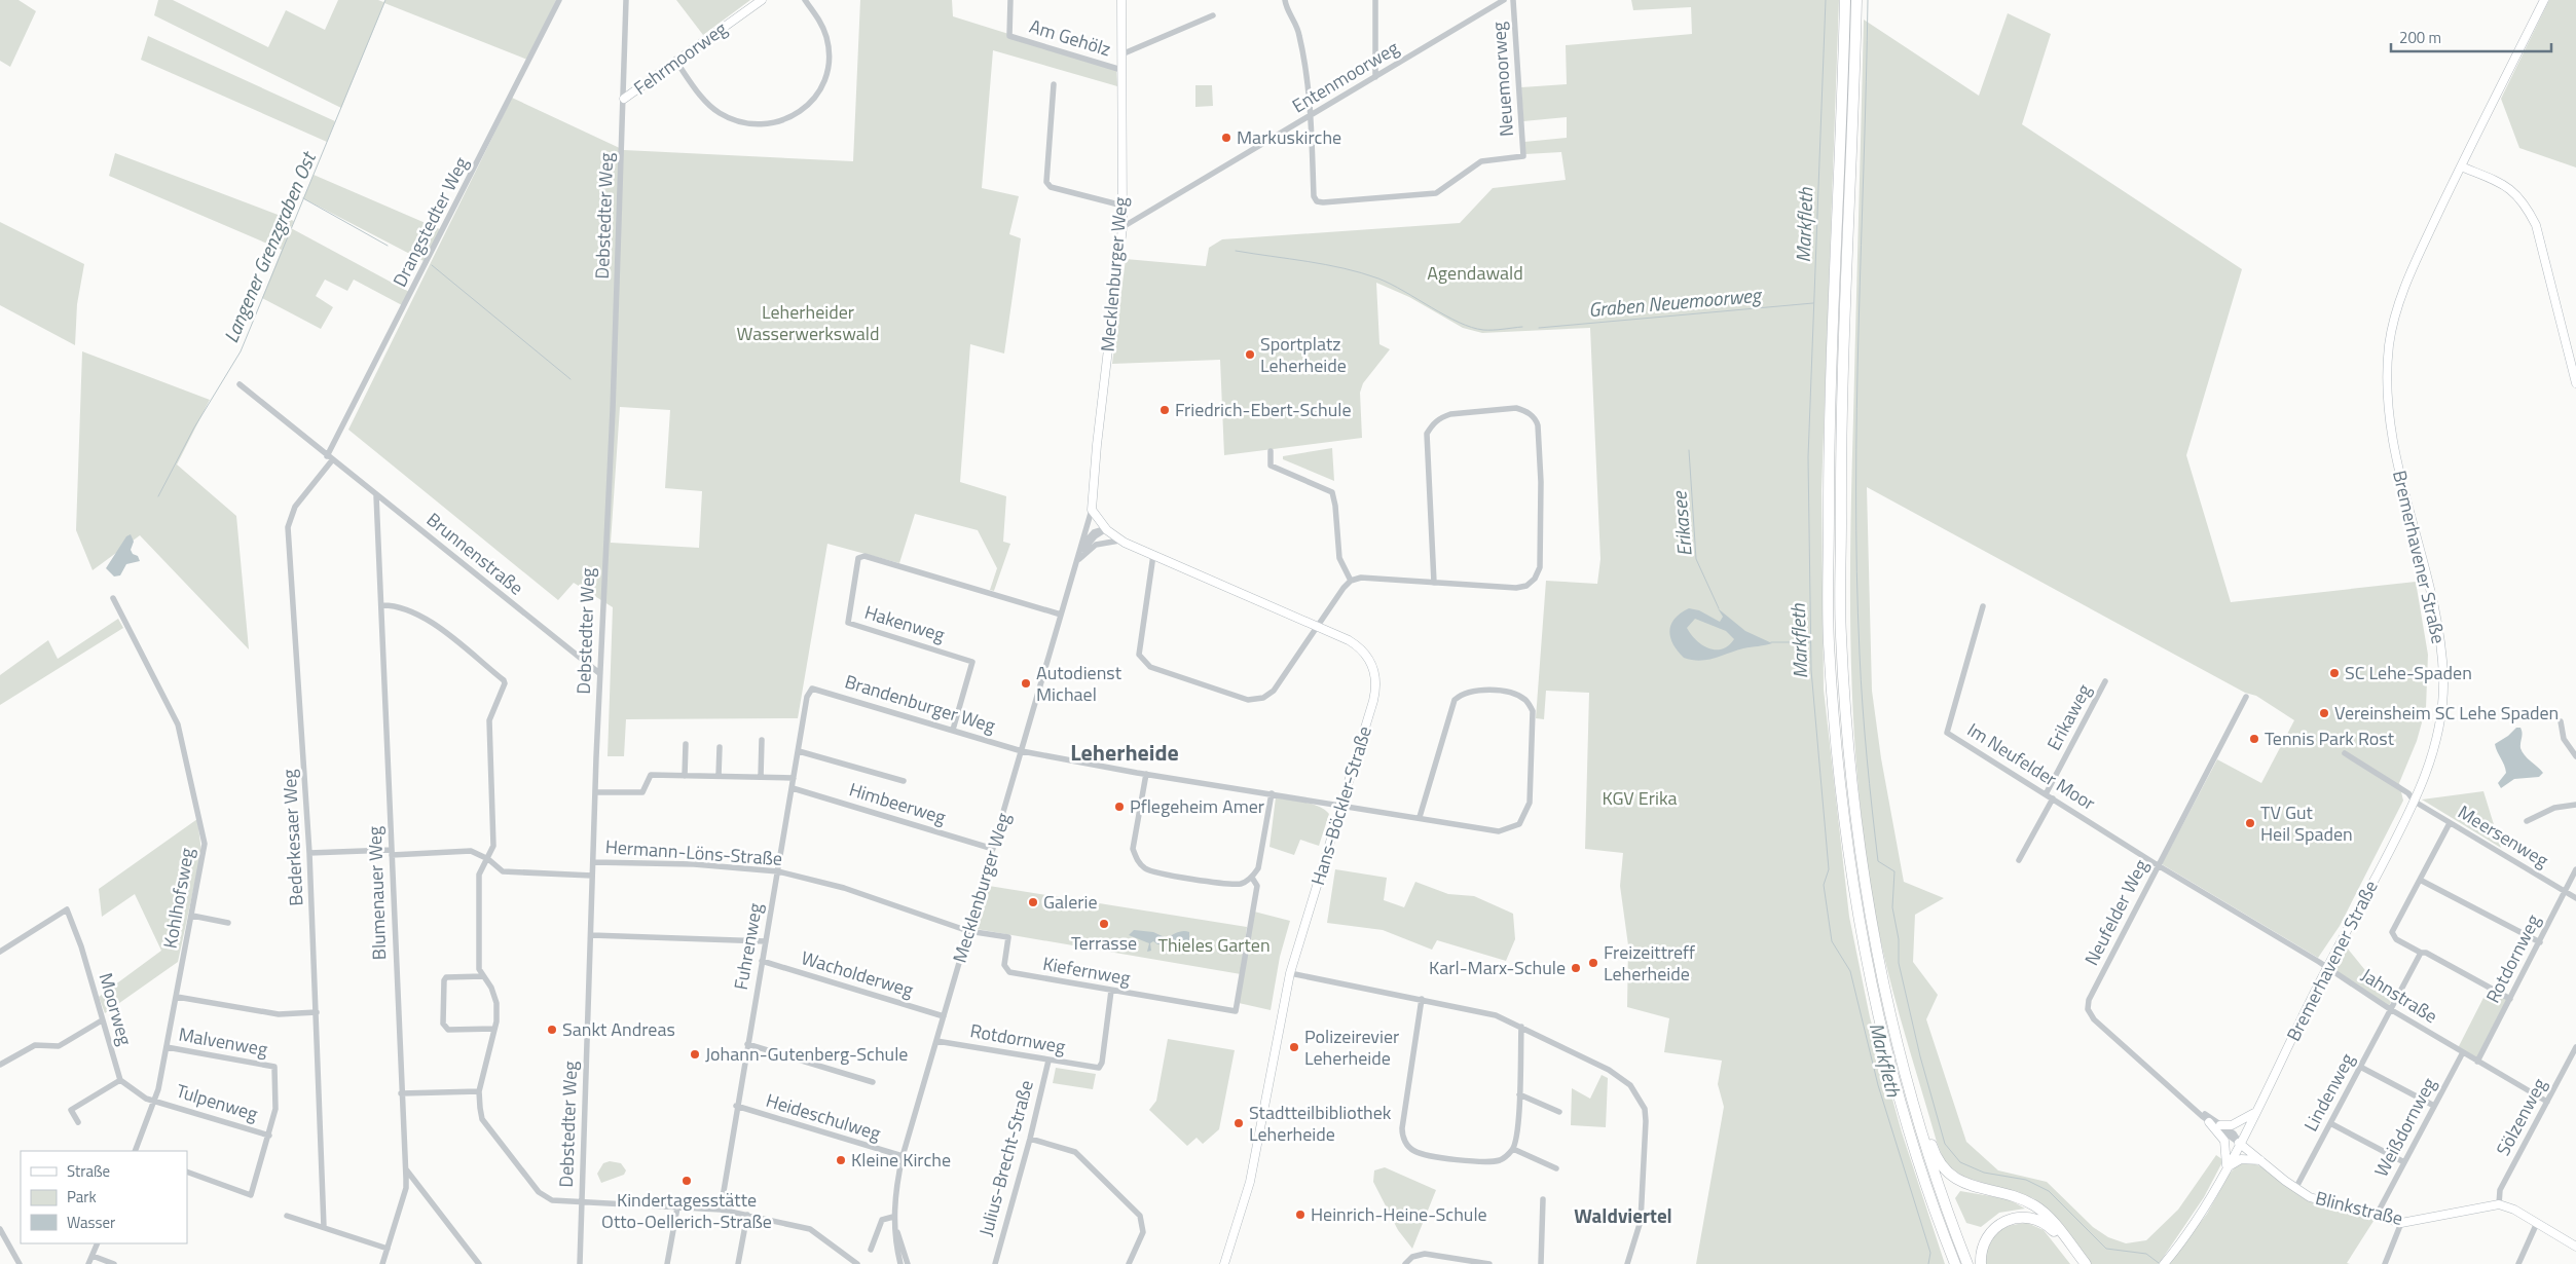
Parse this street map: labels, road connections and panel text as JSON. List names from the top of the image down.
{
  "streets": {
    "street": [
      "Am Gehölz",
      "Fehrmoorweg",
      "Entenmoorweg",
      "Neuemoorweg",
      "Debstedter Weg",
      "Drangstedter Weg",
      "Mecklenburger Weg",
      "Brunnenstraße",
      "Bremerhavener Straße",
      "Hakenweg",
      "Brandenburger Weg",
      "Erikaweg",
      "Im Neufelder Moor",
      "Himbeerweg",
      "Hans-Böckler-Straße",
      "Meersenweg",
      "Bederkesaer Weg",
      "Hermann-Löns-Straße",
      "Blumenauer Weg",
      "Kohlhofsweg",
      "Neufelder Weg",
      "Fuhrenweg",
      "Rotdornweg",
      "Kiefernweg",
      "Wacholderweg",
      "Jahnstraße",
      "Moorweg",
      "Malvenweg",
      "Lindenweg",
      "Tulpenweg",
      "Heideschulweg",
      "Sölzenweg",
      "Weißdornweg",
      "Julius-Brecht-Straße",
      "Blinkstraße"
    ]
  },
  "crossings": [
    ["Am Gehölz", "Mecklenburger Weg"],
    ["Fehrmoorweg", "Debstedter Weg"],
    ["Entenmoorweg", "Neuemoorweg"],
    ["Entenmoorweg", "Mecklenburger Weg"],
    ["Debstedter Weg", "Brunnenstraße"],
    ["Debstedter Weg", "Hermann-Löns-Straße"],
    ["Drangstedter Weg", "Brunnenstraße"],
    ["Drangstedter Weg", "Bederkesaer Weg"],
    ["Mecklenburger Weg", "Hakenweg"],
    ["Mecklenburger Weg", "Brandenburger Weg"],
    ["Mecklenburger Weg", "Himbeerweg"],
    ["Mecklenburger Weg", "Hans-Böckler-Straße"],
    ["Mecklenburger Weg", "Hermann-Löns-Straße"],
    ["Mecklenburger Weg", "Rotdornweg"],
    ["Mecklenburger Weg", "Kiefernweg"],
    ["Mecklenburger Weg", "Wacholderweg"],
    ["Mecklenburger Weg", "Heideschulweg"],
    ["Brunnenstraße", "Bederkesaer Weg"],
    ["Brunnenstraße", "Blumenauer Weg"],
    ["Bremerhavener Straße", "Meersenweg"],
    ["Bremerhavener Straße", "Neufelder Weg"],
    ["Bremerhavener Straße", "Jahnstraße"],
    ["Bremerhavener Straße", "Blinkstraße"],
    ["Hakenweg", "Brandenburger Weg"],
    ["Brandenburger Weg", "Hans-Böckler-Straße"],
    ["Brandenburger Weg", "Fuhrenweg"],
    ["Erikaweg", "Im Neufelder Moor"],
    ["Im Neufelder Moor", "Neufelder Weg"],
    ["Im Neufelder Moor", "Jahnstraße"],
    ["Himbeerweg", "Fuhrenweg"],
    ["Meersenweg", "Rotdornweg"],
    ["Hermann-Löns-Straße", "Fuhrenweg"],
    ["Hermann-Löns-Straße", "Kiefernweg"],
    ["Kohlhofsweg", "Malvenweg"],
    ["Kohlhofsweg", "Tulpenweg"],
    ["Neufelder Weg", "Jahnstraße"],
    ["Neufelder Weg", "Blinkstraße"],
    ["Fuhrenweg", "Wacholderweg"],
    ["Fuhrenweg", "Heideschulweg"],
    ["Rotdornweg", "Kiefernweg"],
    ["Rotdornweg", "Jahnstraße"],
    ["Rotdornweg", "Julius-Brecht-Straße"],
    ["Jahnstraße", "Lindenweg"],
    ["Jahnstraße", "Sölzenweg"],
    ["Jahnstraße", "Weißdornweg"],
    ["Malvenweg", "Tulpenweg"],
    ["Lindenweg", "Blinkstraße"],
    ["Sölzenweg", "Blinkstraße"],
    ["Weißdornweg", "Blinkstraße"]
  ],
  "districts": ["Leherheide", "Waldviertel"],
  "water": [
    "Markfleth",
    "Langener Grenzgraben Ost",
    "Graben Neuemoorweg",
    "Erikasee"
  ],
  "parks": [
    "Agendawald",
    "Leherheider Wasserwerkswald",
    "KGV Erika",
    "Thieles Garten"
  ],
  "places": [
    "Markuskirche",
    "Sportplatz Leherheide",
    "Friedrich-Ebert-Schule",
    "SC Lehe-Spaden",
    "Autodienst Michael",
    "Vereinsheim SC Lehe Spaden",
    "Tennis Park Rost",
    "Pflegeheim Amer",
    "TV Gut Heil Spaden",
    "Galerie",
    "Terrasse",
    "Freizeittreff Leherheide",
    "Karl-Marx-Schule",
    "Sankt Andreas",
    "Polizeirevier Leherheide",
    "Johann-Gutenberg-Schule",
    "Stadtteilbibliothek Leherheide",
    "Kleine Kirche",
    "Kindertagesstätte Otto-Oellerich-Straße",
    "Heinrich-Heine-Schule"
  ],
  "legend": ["Straße", "Park", "Wasser"],
  "scale_bar": "200 m"
}
